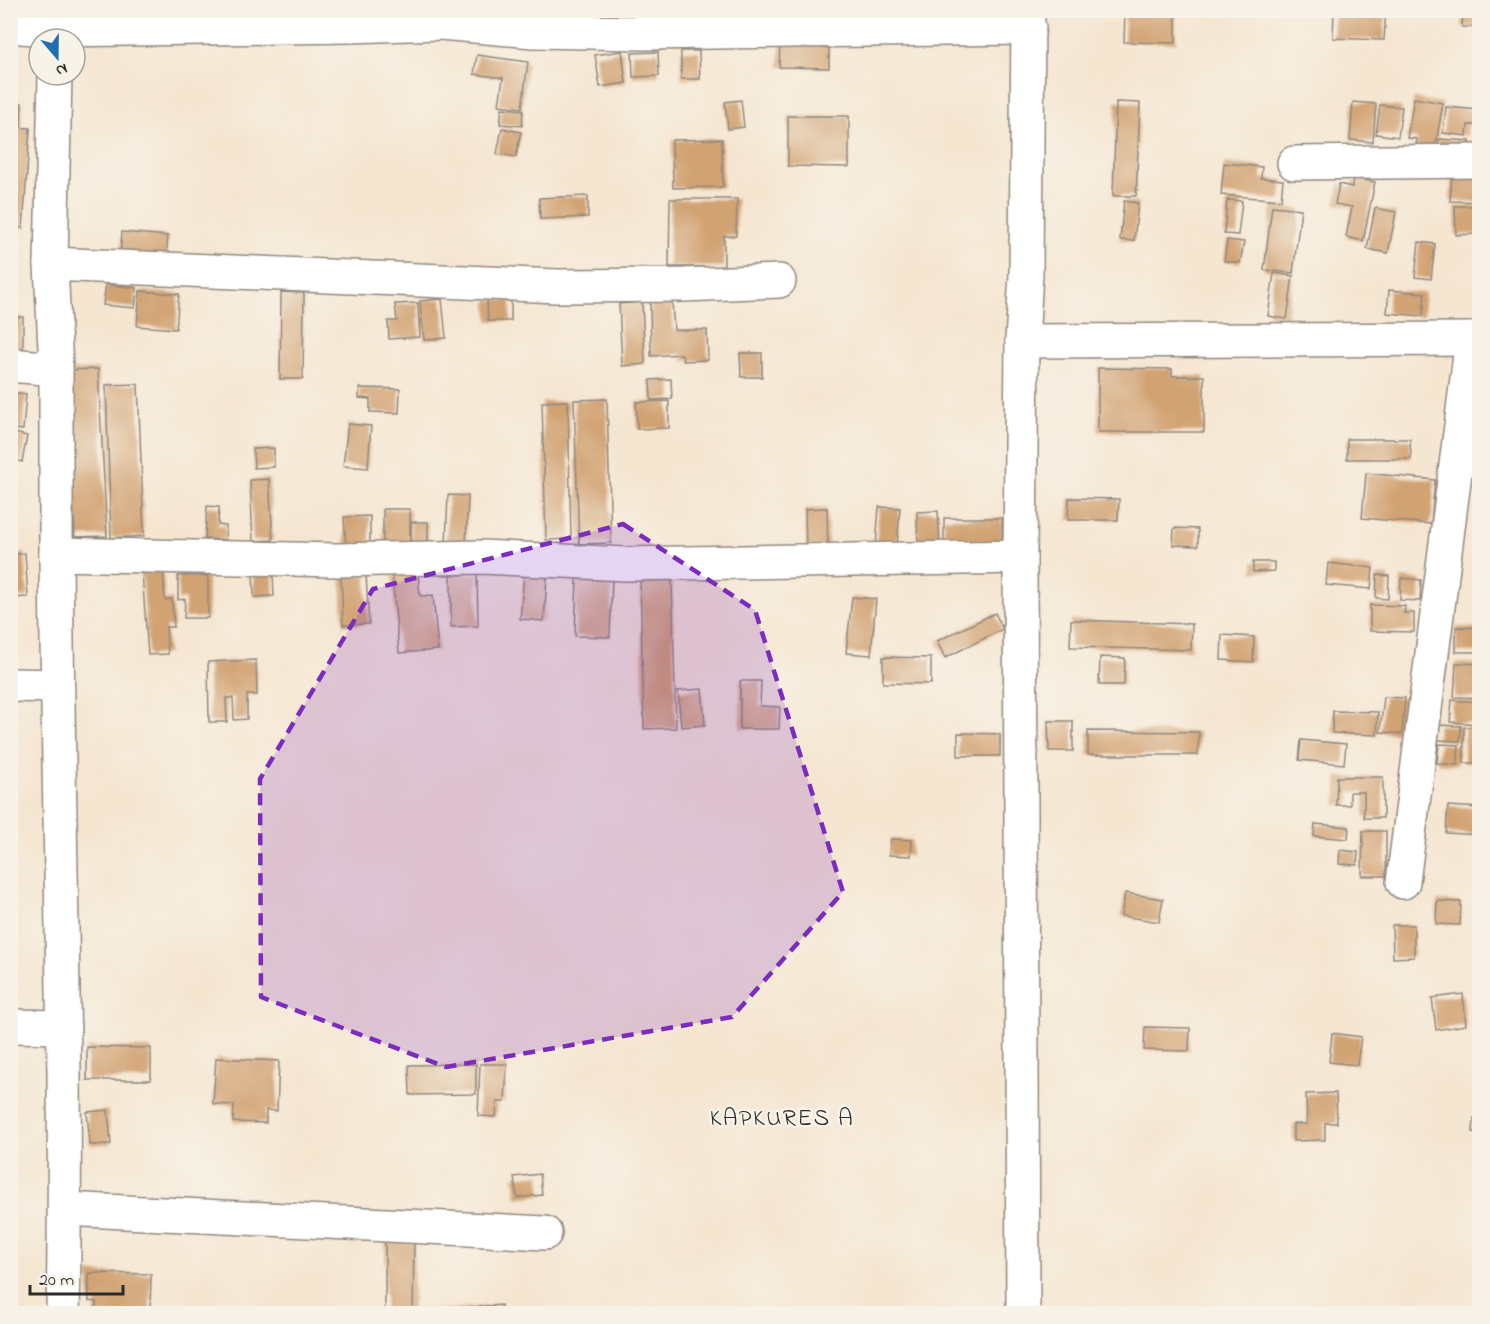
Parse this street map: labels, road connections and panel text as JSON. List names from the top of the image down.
{
  "districts": ["KAPKURES A"],
  "scale_bar": "20 m",
  "north": "bottom"
}
